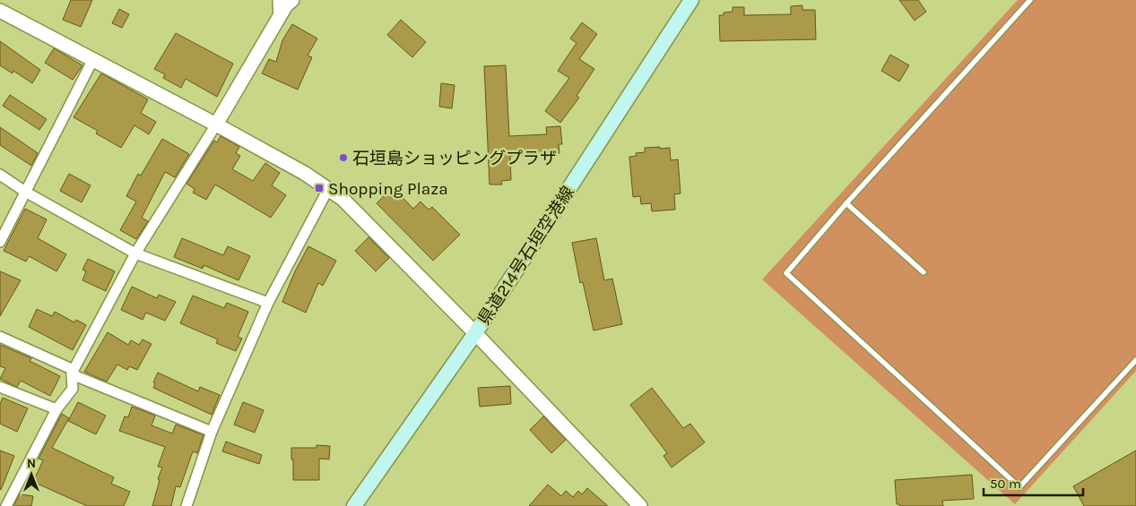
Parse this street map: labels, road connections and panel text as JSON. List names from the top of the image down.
{
  "streets": {
    "main road": ["県道214号石垣空港線"]
  },
  "places": {
    "other": ["石垣島ショッピングプラザ"],
    "transit": ["Shopping Plaza"]
  },
  "scale_bar": "50 m",
  "north": "top"
}
